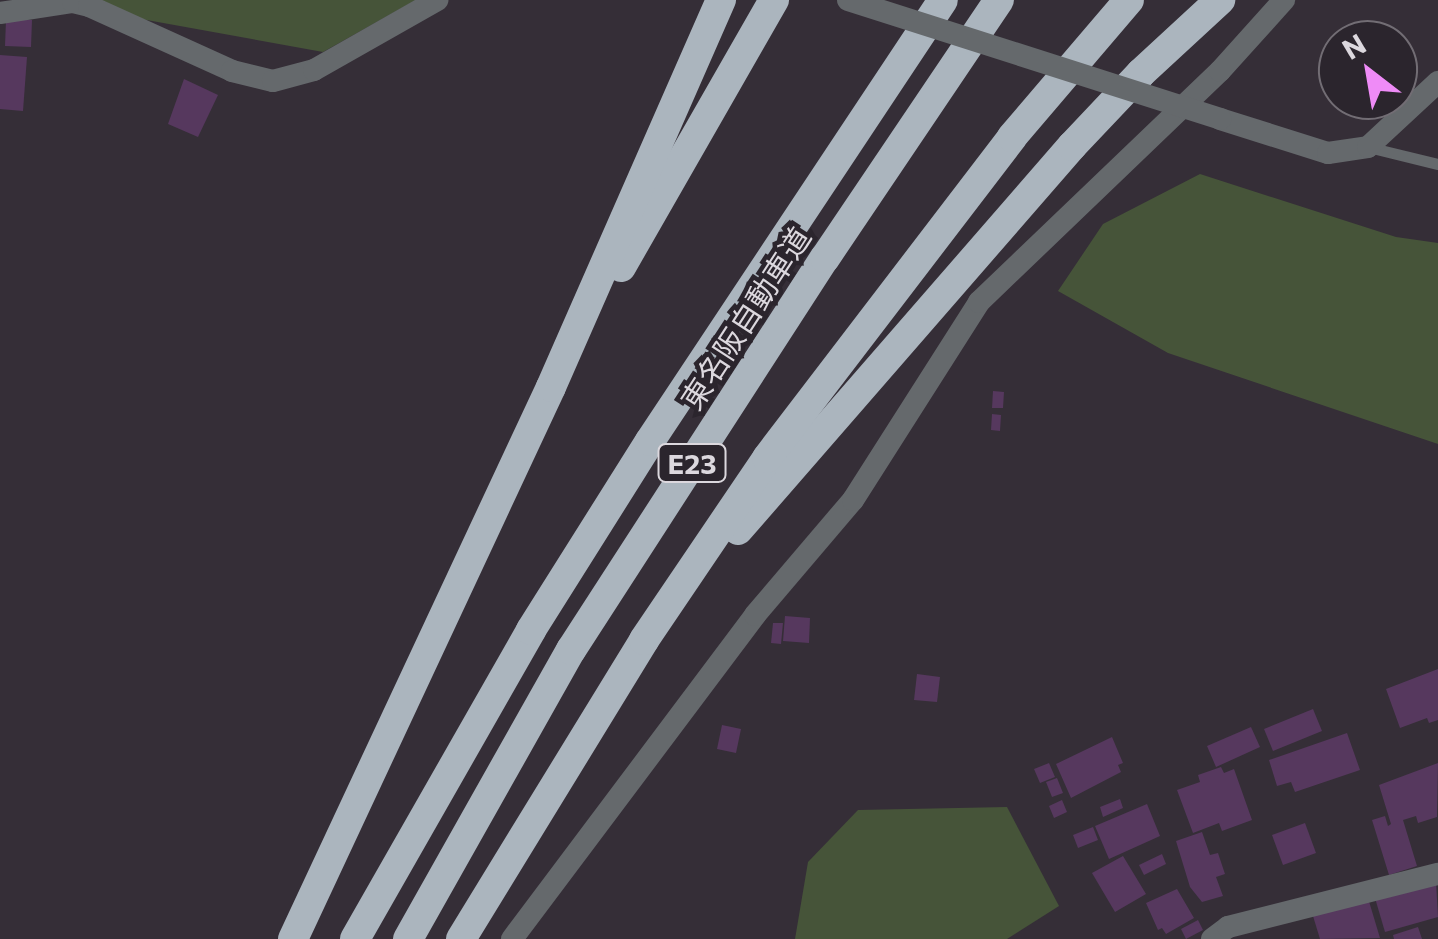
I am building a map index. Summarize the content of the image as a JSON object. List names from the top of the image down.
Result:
{
  "streets": {
    "highway": ["東名阪自動車道", "E23"]
  },
  "north": "top left"
}
